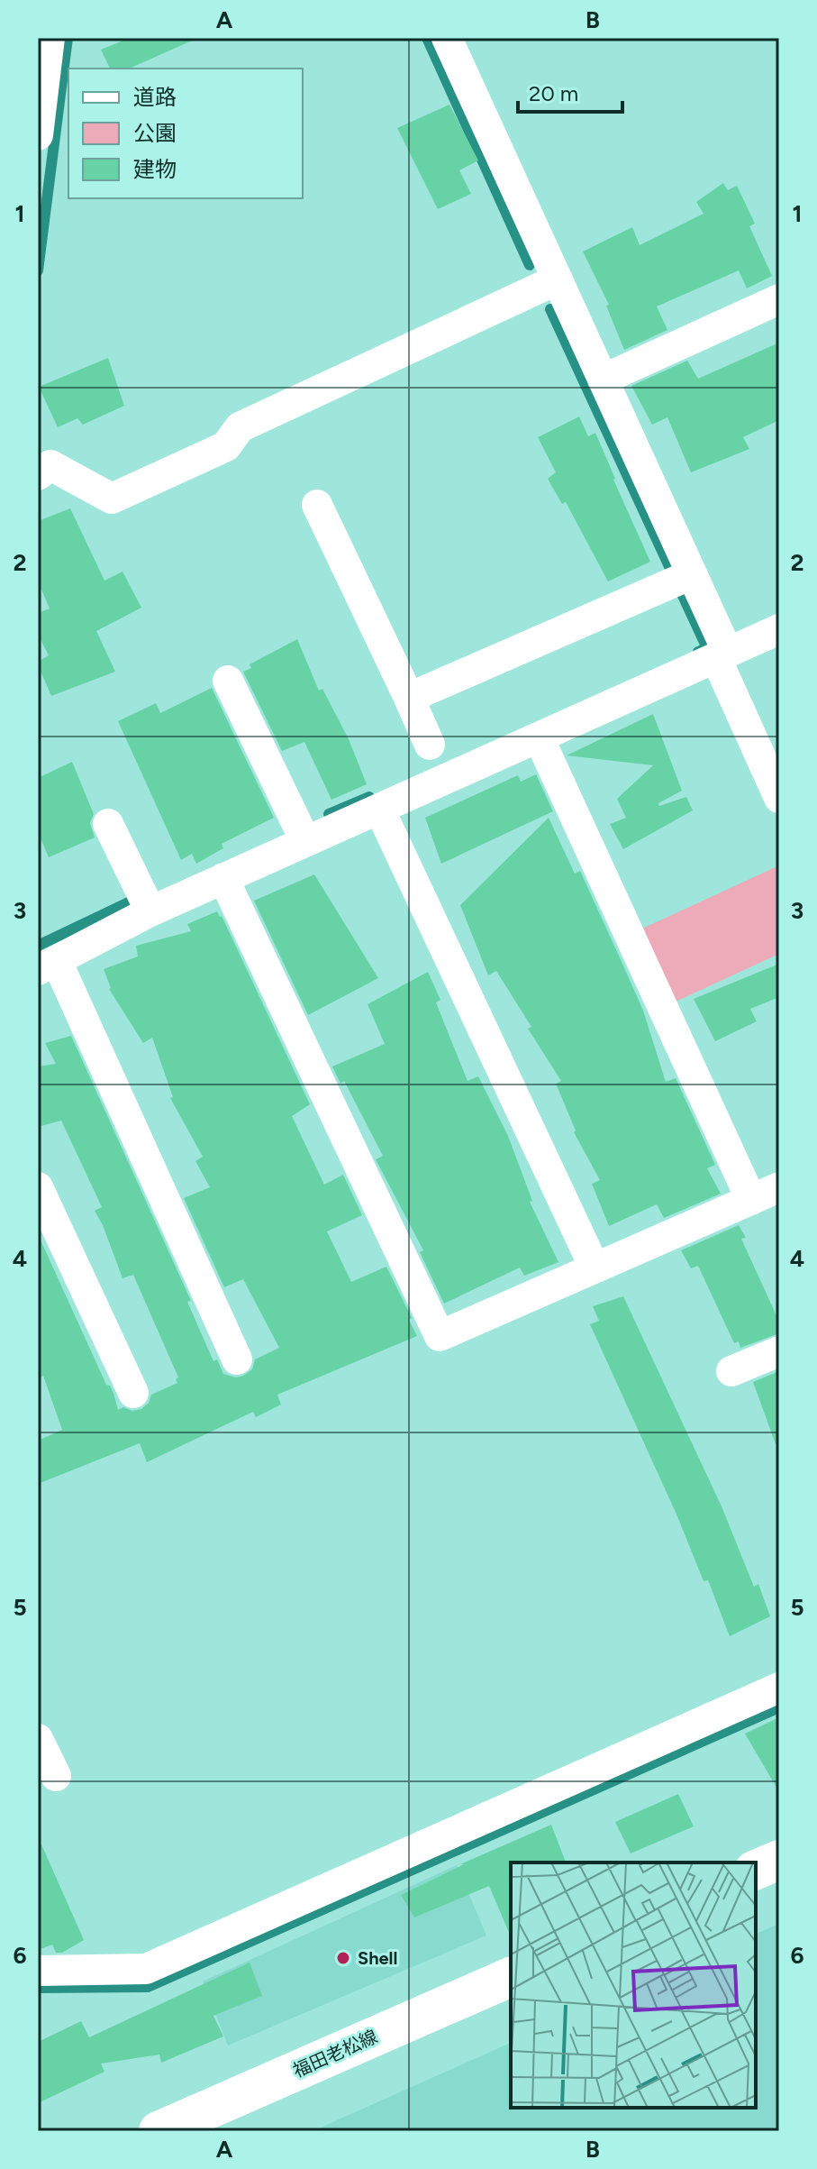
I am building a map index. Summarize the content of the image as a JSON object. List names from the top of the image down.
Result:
{
  "streets": {
    "main road": ["福田老松線"]
  },
  "places": ["Shell"],
  "legend": ["道路", "公園", "建物"],
  "scale_bar": "20 m",
  "grid": {
    "columns": ["A", "B"],
    "rows": [
      "1",
      "2",
      "3",
      "4",
      "5",
      "6"
    ]
  }
}
